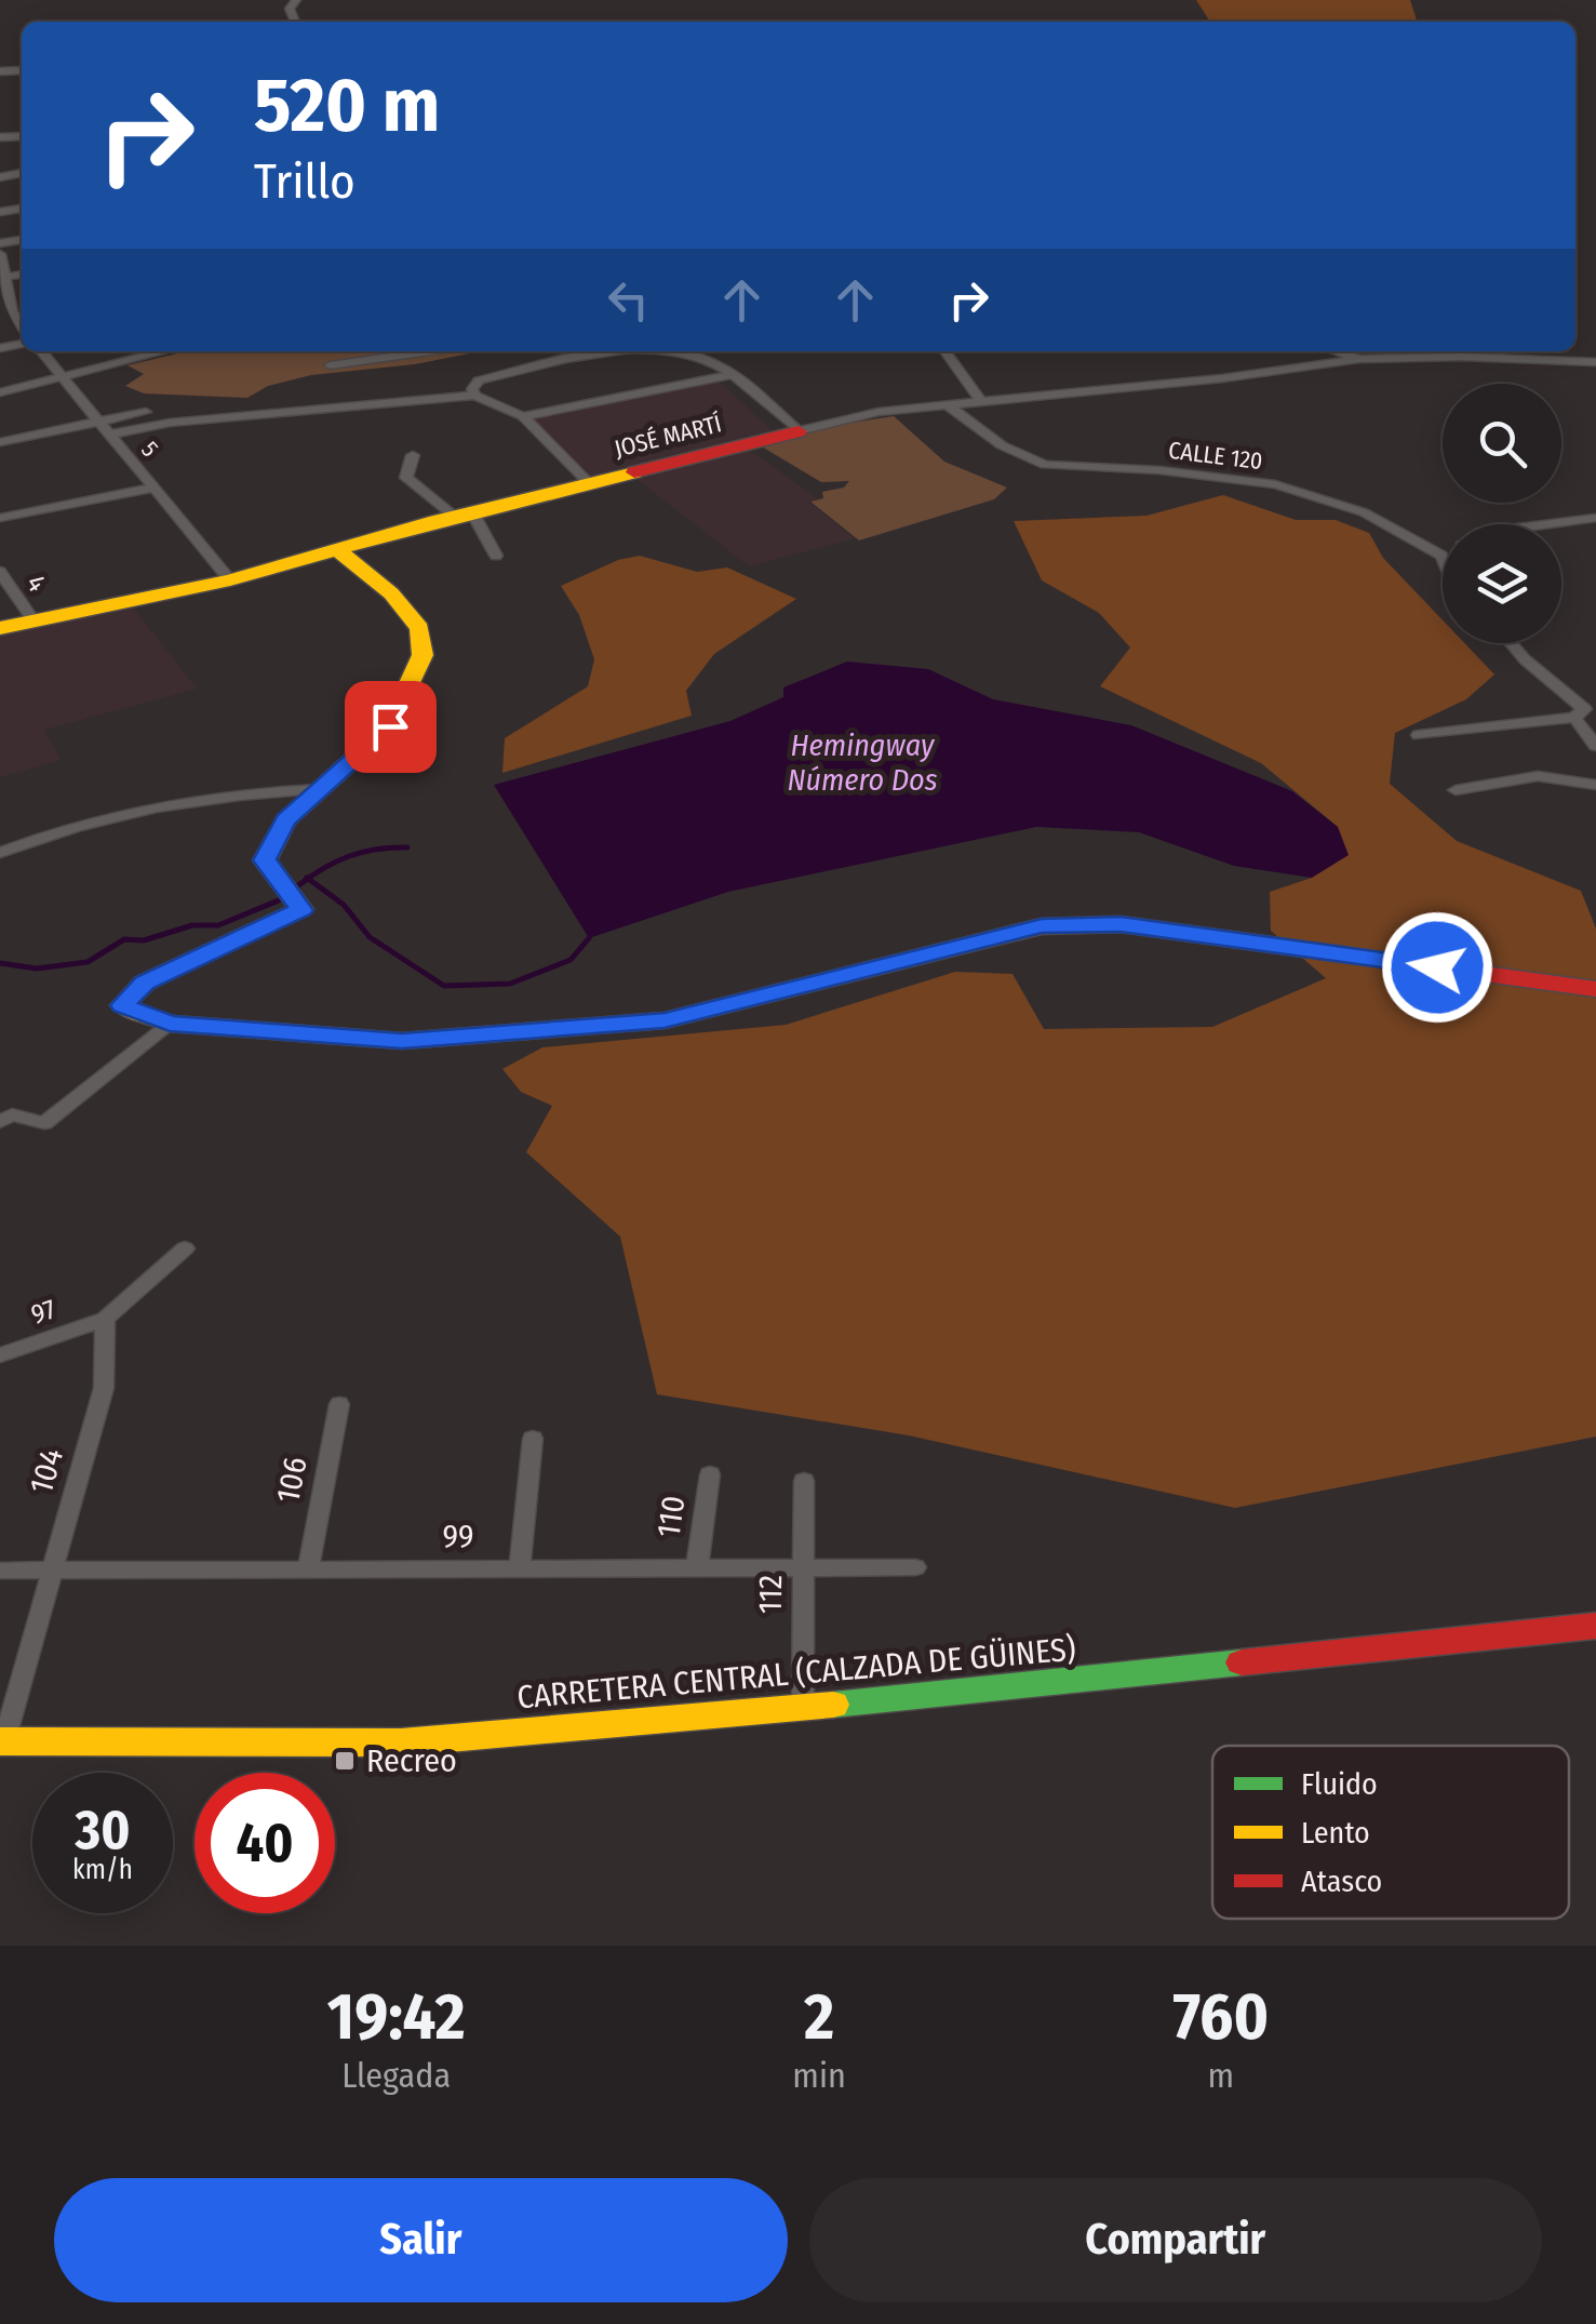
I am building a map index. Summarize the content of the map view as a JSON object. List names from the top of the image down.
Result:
{
  "streets": {
    "street": [
      "JOSÉ MARTÍ",
      "5",
      "CALLE 120",
      "4",
      "97",
      "104",
      "106",
      "110",
      "99",
      "112",
      "CARRETERA CENTRAL (CALZADA DE GÜINES)"
    ]
  },
  "crossings": [
    ["JOSÉ MARTÍ", "5"],
    ["JOSÉ MARTÍ", "CALLE 120"],
    ["JOSÉ MARTÍ", "4"],
    ["97", "104"],
    ["104", "99"],
    ["104", "CARRETERA CENTRAL (CALZADA DE GÜINES)"],
    ["106", "99"],
    ["110", "99"],
    ["99", "112"],
    ["112", "CARRETERA CENTRAL (CALZADA DE GÜINES)"]
  ],
  "water": ["Hemingway Número Dos"],
  "places": {
    "transit": ["Recreo"]
  },
  "legend": ["Fluido", "Lento", "Atasco"],
  "page": {
    "turn": ["520 m", "Trillo"],
    "speed": "30 km/h",
    "limit": "40",
    "eta": [
      "19:42",
      "Llegada",
      "2",
      "min",
      "760",
      "m"
    ],
    "buttons": ["Salir", "Compartir"]
  }
}
